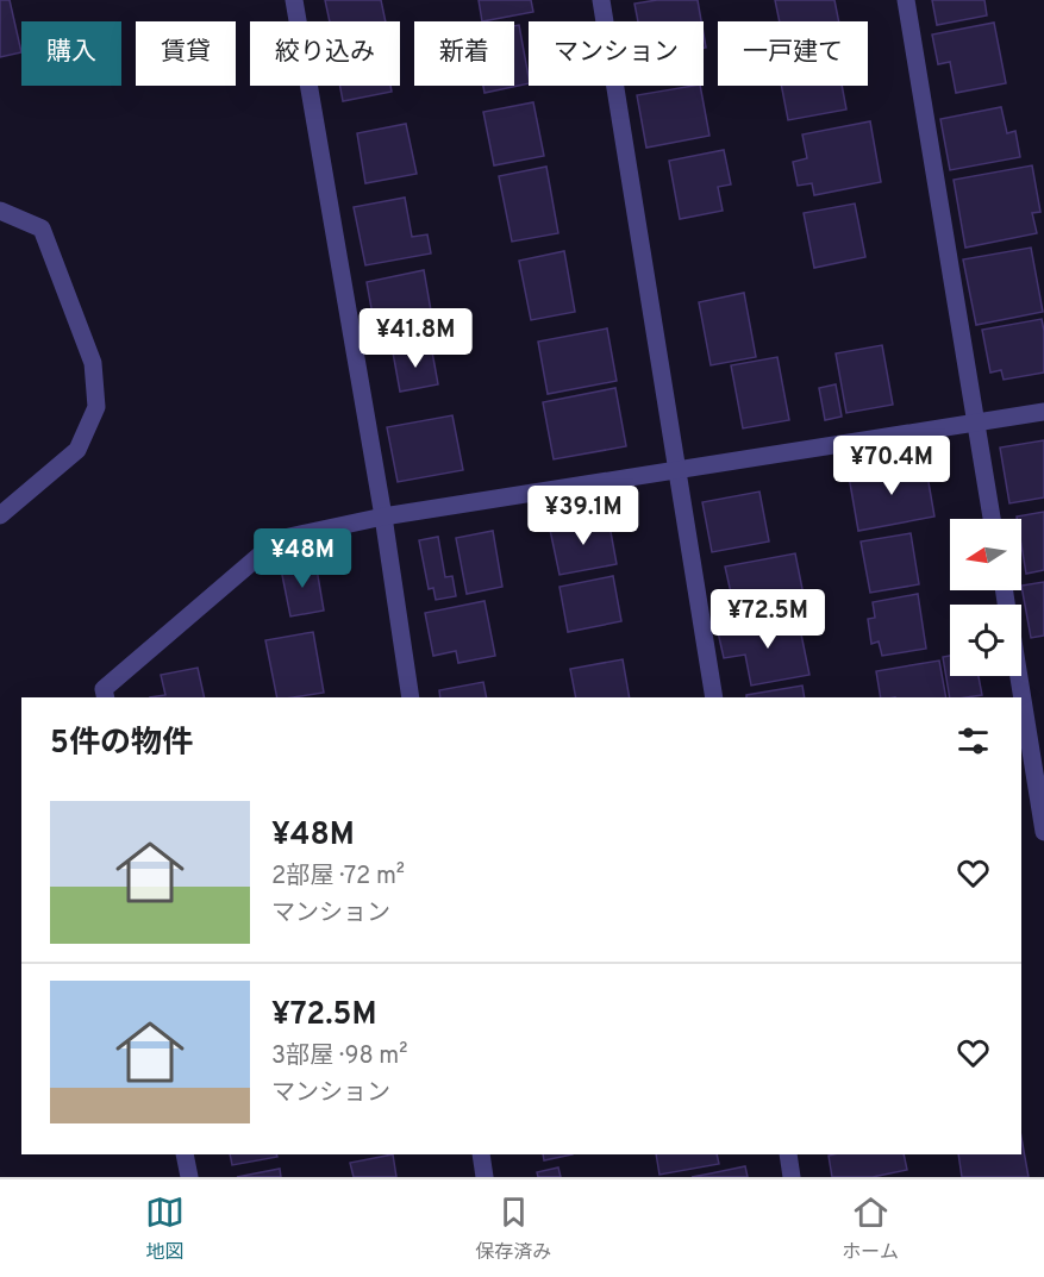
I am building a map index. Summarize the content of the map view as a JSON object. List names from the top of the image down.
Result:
{
  "north": "left",
  "page": {
    "chip": [
      "購入",
      "賃貸",
      "絞り込み",
      "新着",
      "マンション",
      "一戸建て"
    ],
    "price": [
      "¥41.8M",
      "¥70.4M",
      "¥39.1M",
      "¥48M",
      "¥72.5M"
    ],
    "heading": "5件の物件",
    "list": [
      {
        "name": "¥48M",
        "note": "2部屋 · 72 m² · マンション"
      },
      {
        "name": "¥72.5M",
        "note": "3部屋 · 98 m² · マンション"
      }
    ],
    "tabs": ["地図", "保存済み", "ホーム"]
  }
}
